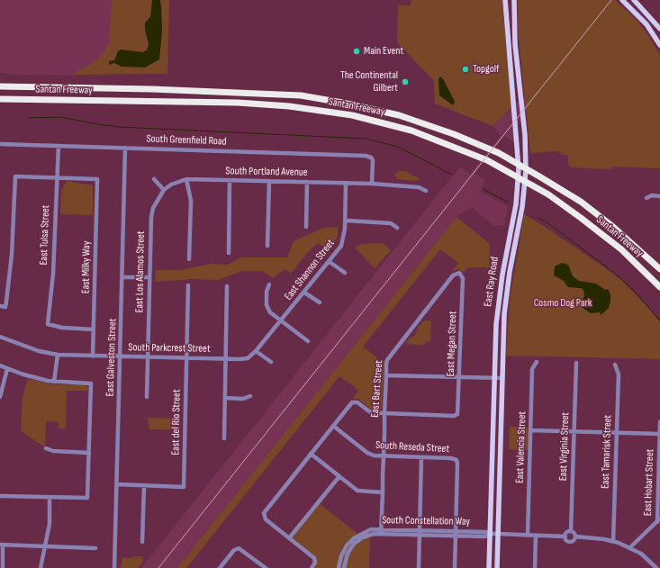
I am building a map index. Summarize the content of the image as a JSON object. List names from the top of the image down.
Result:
{
  "streets": {
    "highway": ["Santan Freeway"],
    "main road": ["East Ray Road"],
    "street": [
      "South Greenfield Road",
      "South Portland Avenue",
      "East Tulsa Street",
      "East Milky Way",
      "East Shannon Street",
      "East Los Alamos Street",
      "East Megan Street",
      "South Parkcrest Street",
      "East Galveston Street",
      "East Bart Street",
      "East del Rio Street",
      "East Virginia Street",
      "South Reseda Street",
      "East Valencia Street",
      "East Tamarisk Street",
      "East Hobart Street",
      "South Constellation Way"
    ]
  },
  "crossings": [
    ["South Greenfield Road", "South Portland Avenue"],
    ["South Greenfield Road", "East Tulsa Street"],
    ["South Greenfield Road", "East Galveston Street"],
    ["South Portland Avenue", "East Shannon Street"],
    ["South Portland Avenue", "East Los Alamos Street"],
    ["East Tulsa Street", "East Milky Way"],
    ["East Milky Way", "South Parkcrest Street"],
    ["East Shannon Street", "South Parkcrest Street"],
    ["East Los Alamos Street", "South Parkcrest Street"],
    ["East Ray Road", "South Constellation Way"],
    ["East Megan Street", "East Bart Street"],
    ["South Parkcrest Street", "East Galveston Street"],
    ["South Parkcrest Street", "East del Rio Street"],
    ["East Bart Street", "South Reseda Street"],
    ["East Bart Street", "South Constellation Way"],
    ["East Virginia Street", "South Constellation Way"],
    ["South Reseda Street", "South Constellation Way"],
    ["East Valencia Street", "South Constellation Way"]
  ],
  "parks": ["Cosmo Dog Park"],
  "places": ["Main Event", "Topgolf", "The Continental Gilbert"]
}
